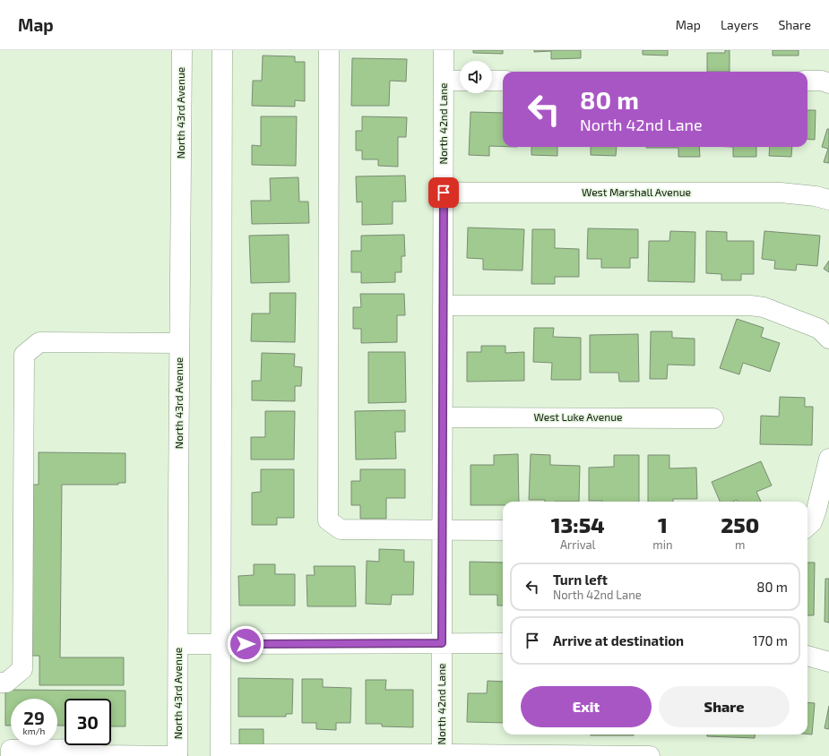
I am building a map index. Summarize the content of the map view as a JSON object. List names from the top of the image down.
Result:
{
  "streets": {
    "street": [
      "North 43rd Avenue",
      "North 42nd Lane",
      "West Marshall Avenue",
      "West Luke Avenue"
    ]
  },
  "crossings": [
    ["North 42nd Lane", "West Marshall Avenue"],
    ["North 42nd Lane", "West Luke Avenue"]
  ],
  "page": {
    "header": "Map",
    "nav": ["Map", "Layers", "Share"],
    "turn": ["80 m", "North 42nd Lane"],
    "eta": [
      "13:54",
      "Arrival",
      "1",
      "min",
      "250",
      "m"
    ],
    "list": [
      {
        "name": "Turn left",
        "note": "North 42nd Lane",
        "value": "80 m"
      },
      {
        "name": "Arrive at destination",
        "value": "170 m"
      }
    ],
    "buttons": ["Exit", "Share"],
    "speed": "29 km/h",
    "limit": "30"
  }
}
